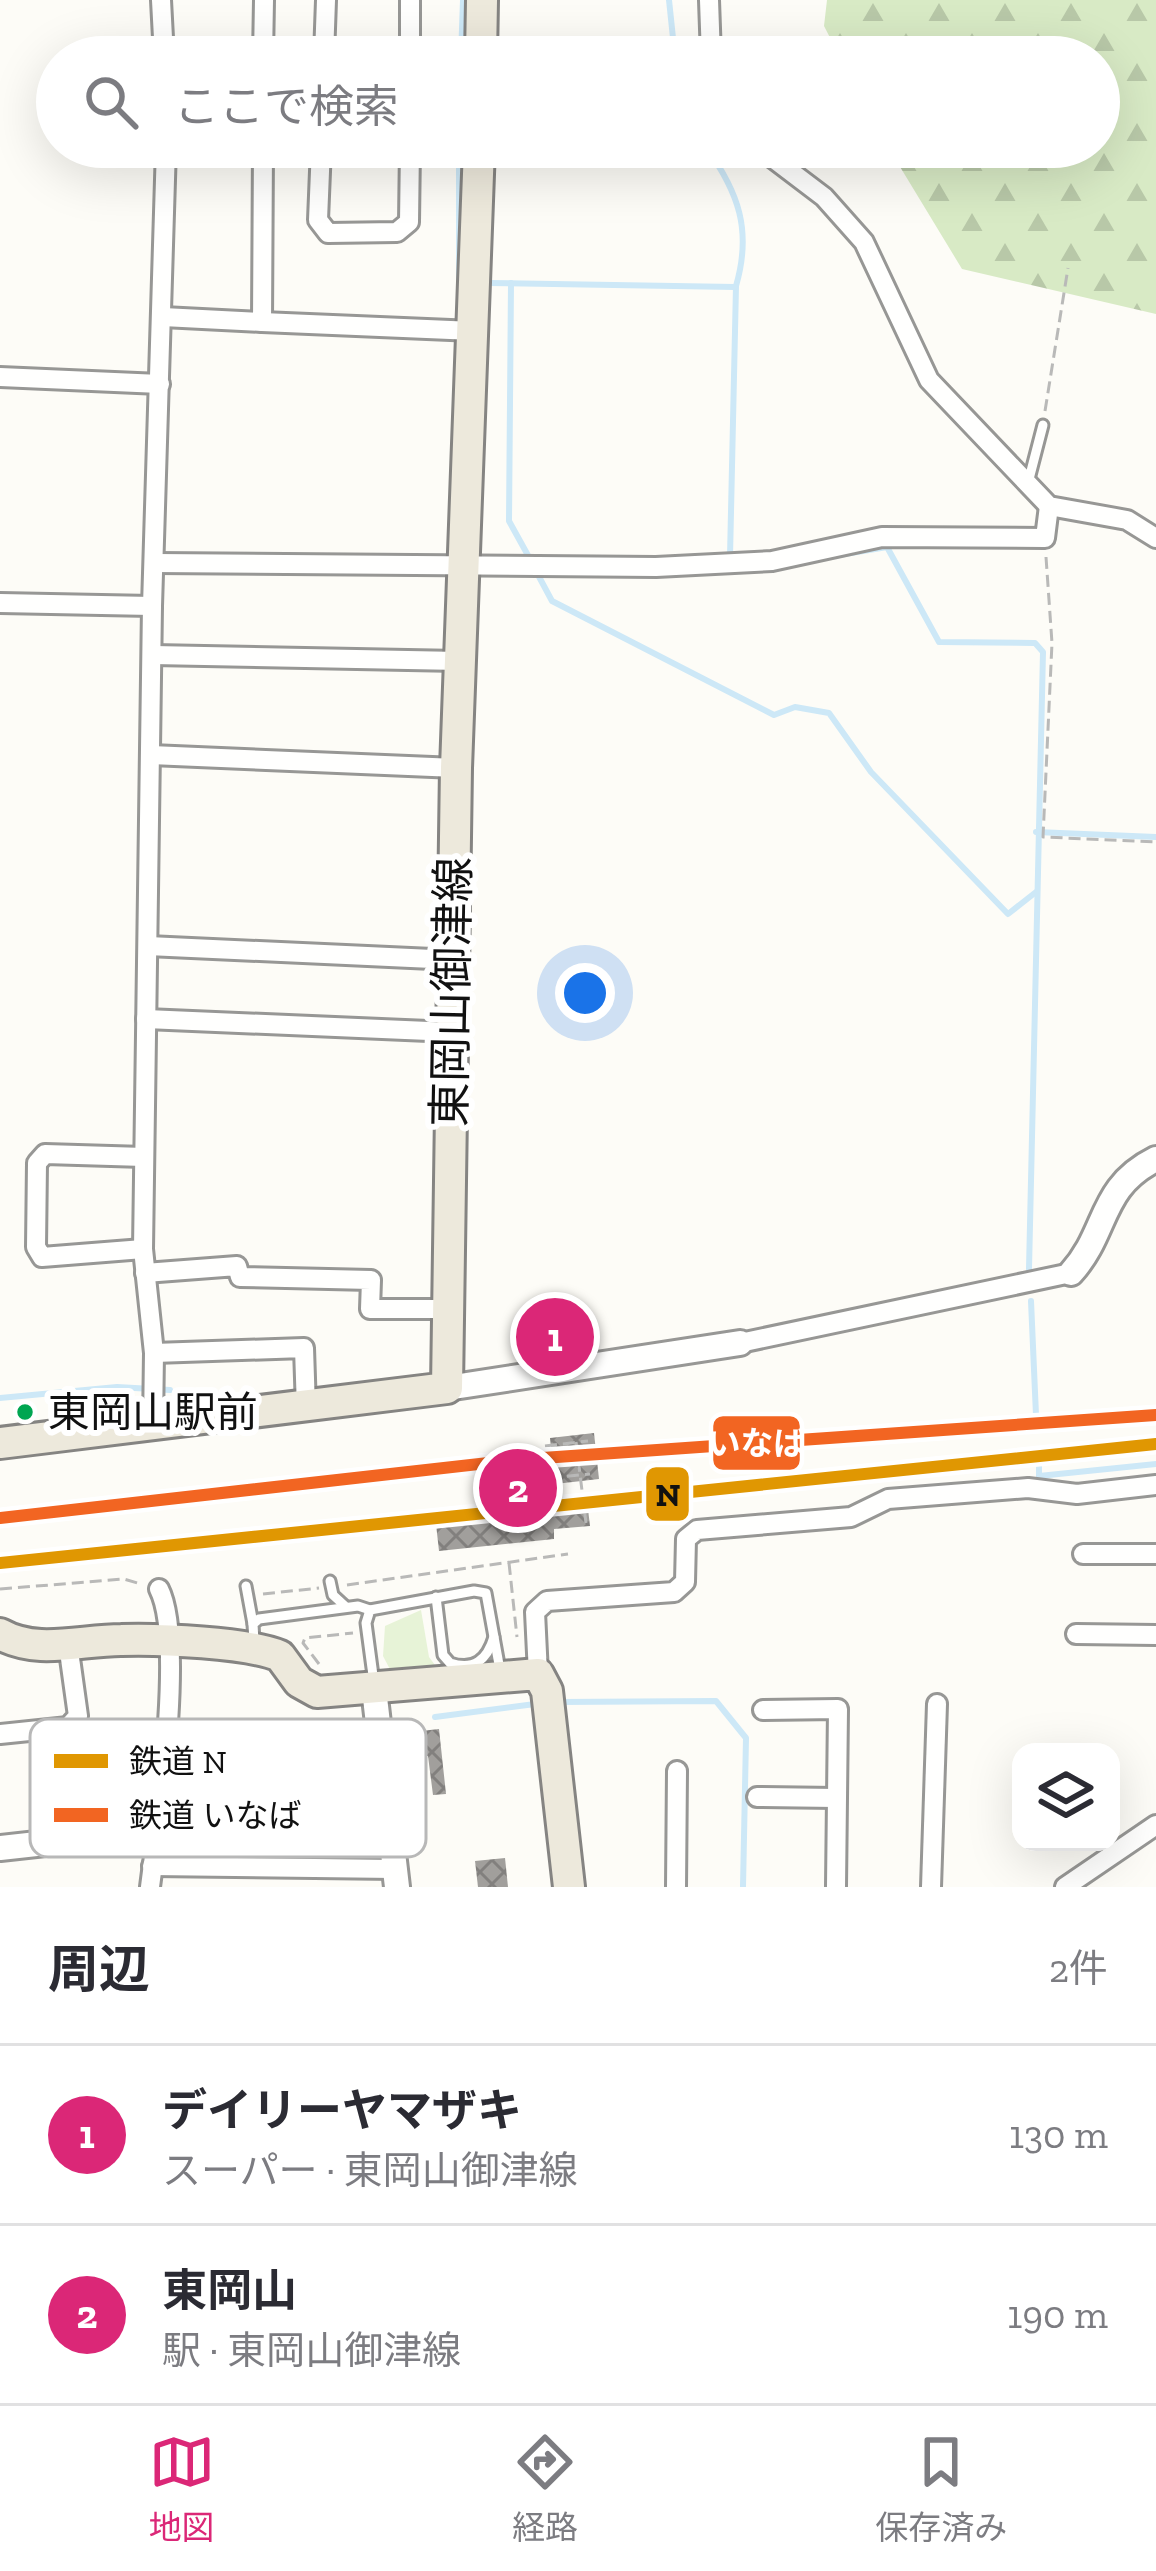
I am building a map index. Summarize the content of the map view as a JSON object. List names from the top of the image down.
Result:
{
  "streets": {
    "main road": ["東岡山御津線"]
  },
  "places": ["東岡山駅前"],
  "lines": ["rail line いなば", "rail line N"],
  "legend": ["鉄道 N", "鉄道 いなば"],
  "page": {
    "search": "ここで検索",
    "pins": ["1", "2"],
    "heading": ["周辺", "2件"],
    "list": [
      {
        "mark": "1",
        "name": "デイリーヤマザキ",
        "note": "スーパー · 東岡山御津線",
        "value": "130 m"
      },
      {
        "mark": "2",
        "name": "東岡山",
        "note": "駅 · 東岡山御津線",
        "value": "190 m"
      }
    ],
    "nav": ["地図", "経路", "保存済み"]
  }
}
